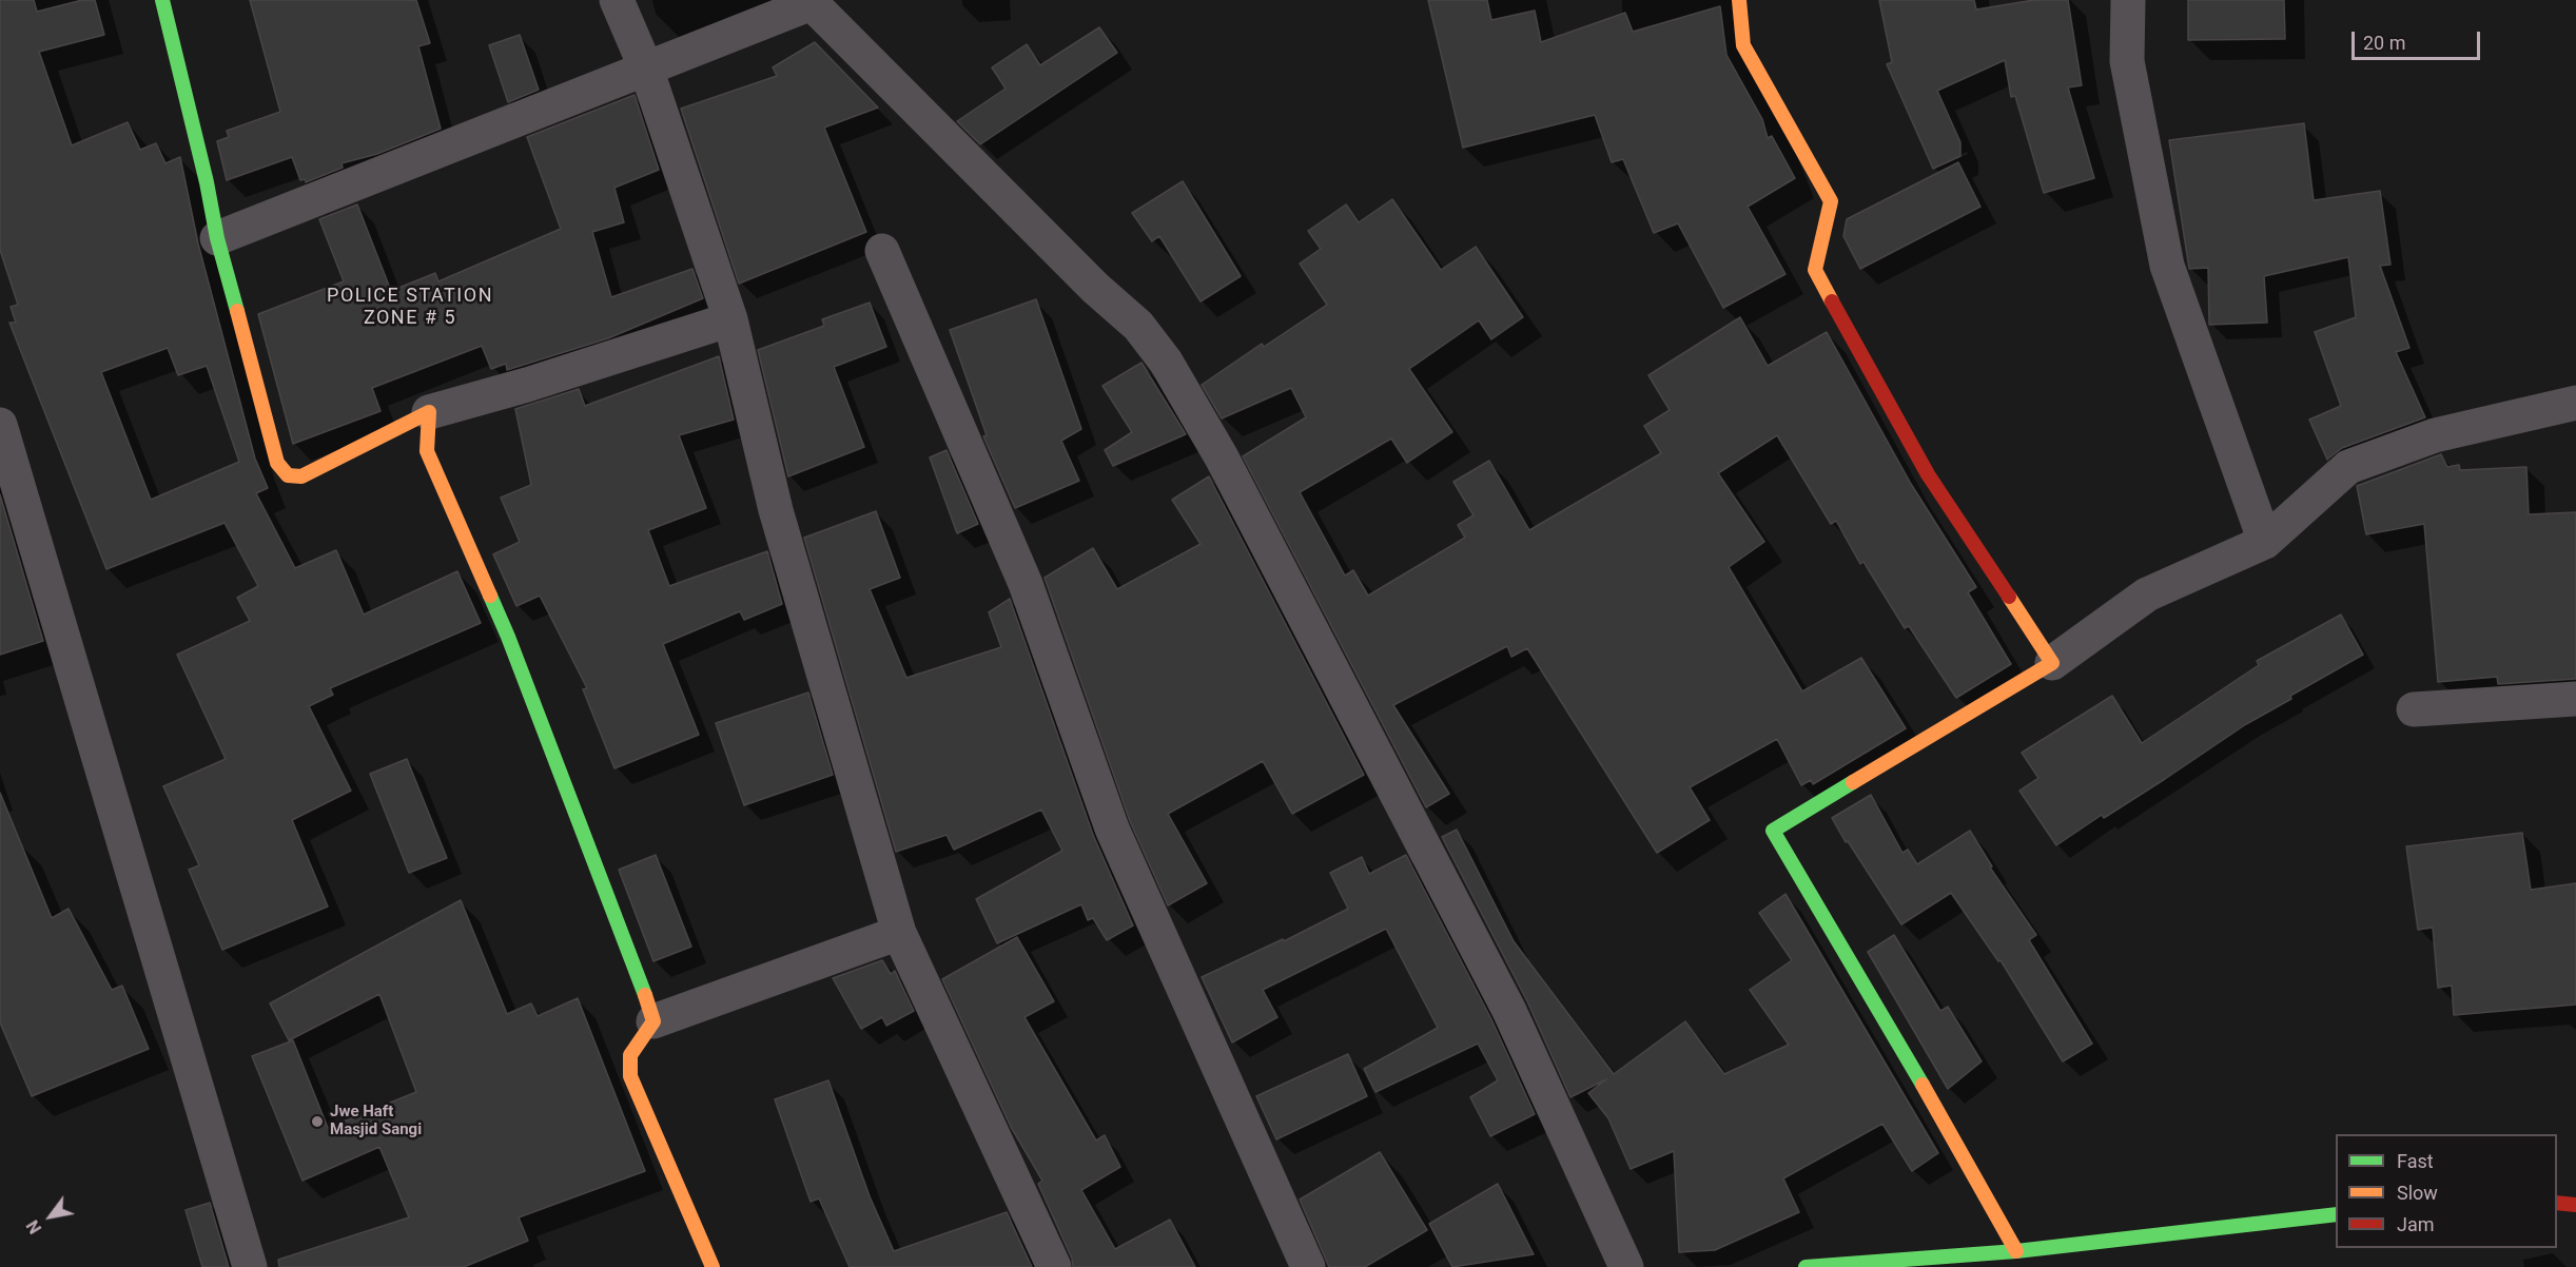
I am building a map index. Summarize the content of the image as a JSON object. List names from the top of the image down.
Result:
{
  "districts": ["POLICE STATION ZONE # 5"],
  "places": ["Jwe Haft Masjid Sangi"],
  "legend": ["Fast", "Slow", "Jam"],
  "scale_bar": "20 m",
  "north": "bottom left"
}
